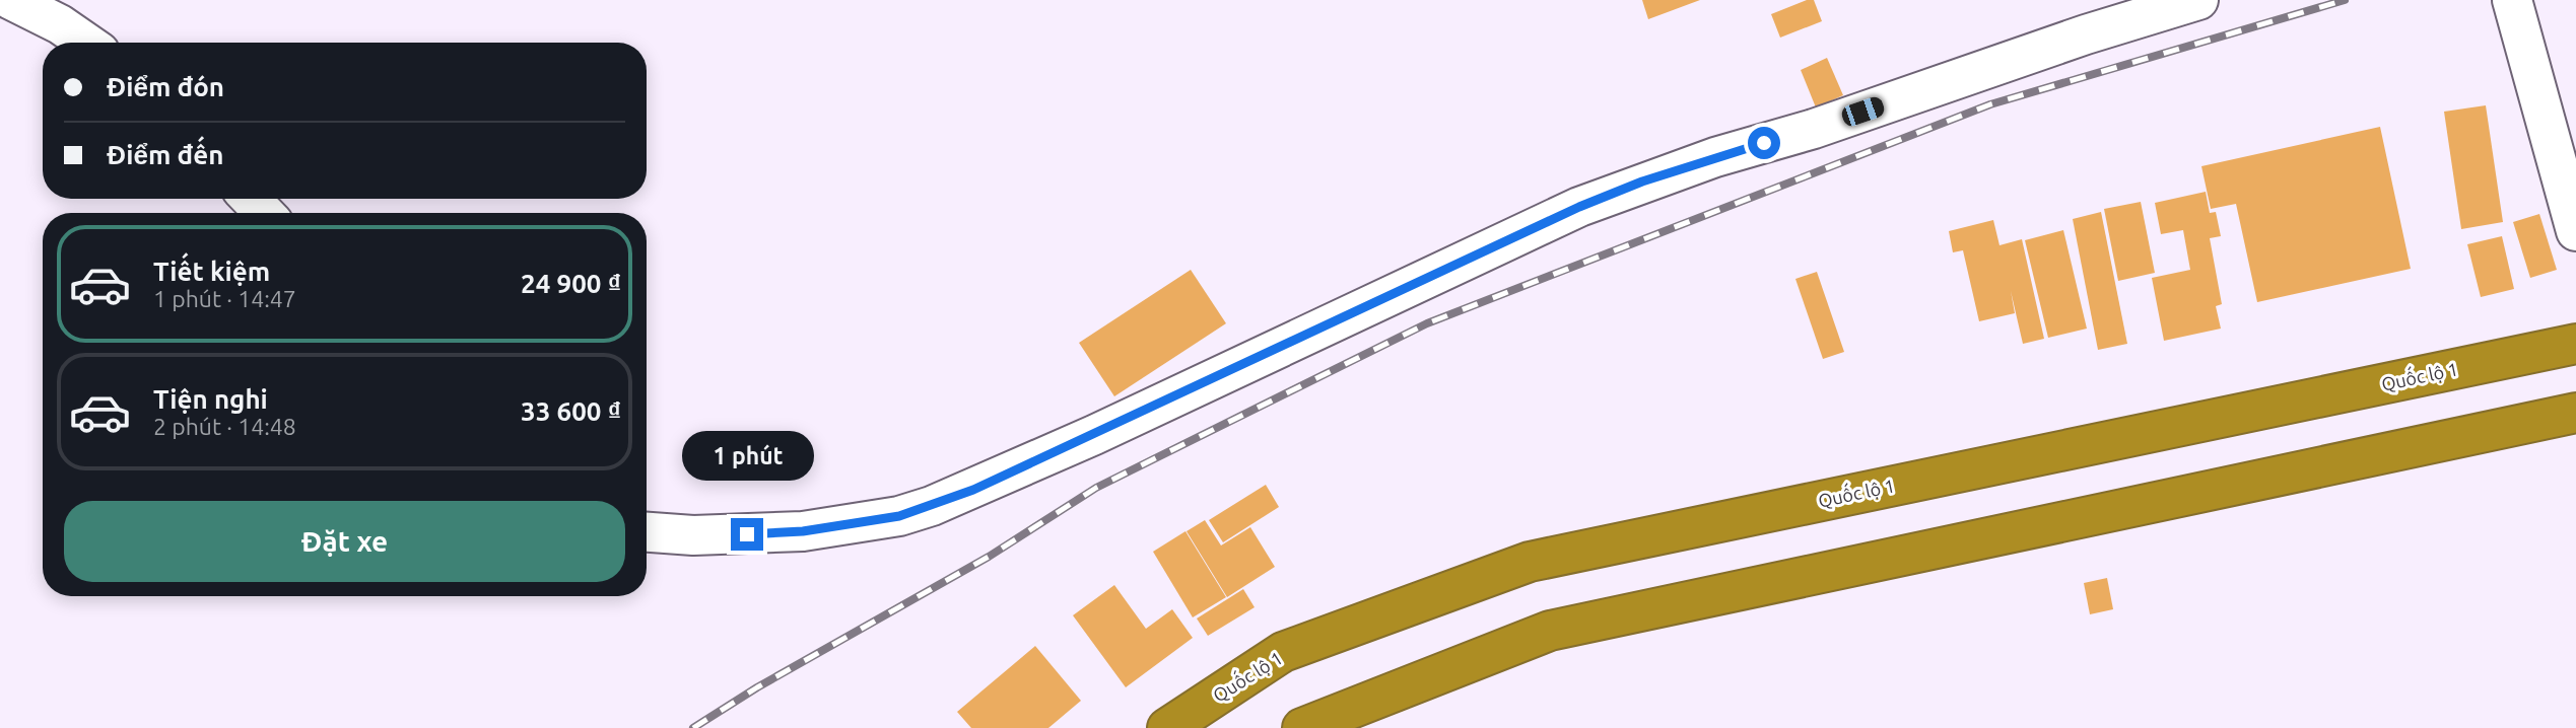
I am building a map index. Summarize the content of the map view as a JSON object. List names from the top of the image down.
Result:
{
  "streets": {
    "highway": ["Quốc lộ 1"]
  },
  "page": {
    "banner": ["Điểm đón", "Điểm đến"],
    "list": [
      {
        "name": "Tiết kiệm",
        "note": "1 phút · 14:47",
        "value": "24 900 ₫"
      },
      {
        "name": "Tiện nghi",
        "note": "2 phút · 14:48",
        "value": "33 600 ₫"
      }
    ],
    "bubble": "1 phút",
    "buttons": "Đặt xe"
  }
}
